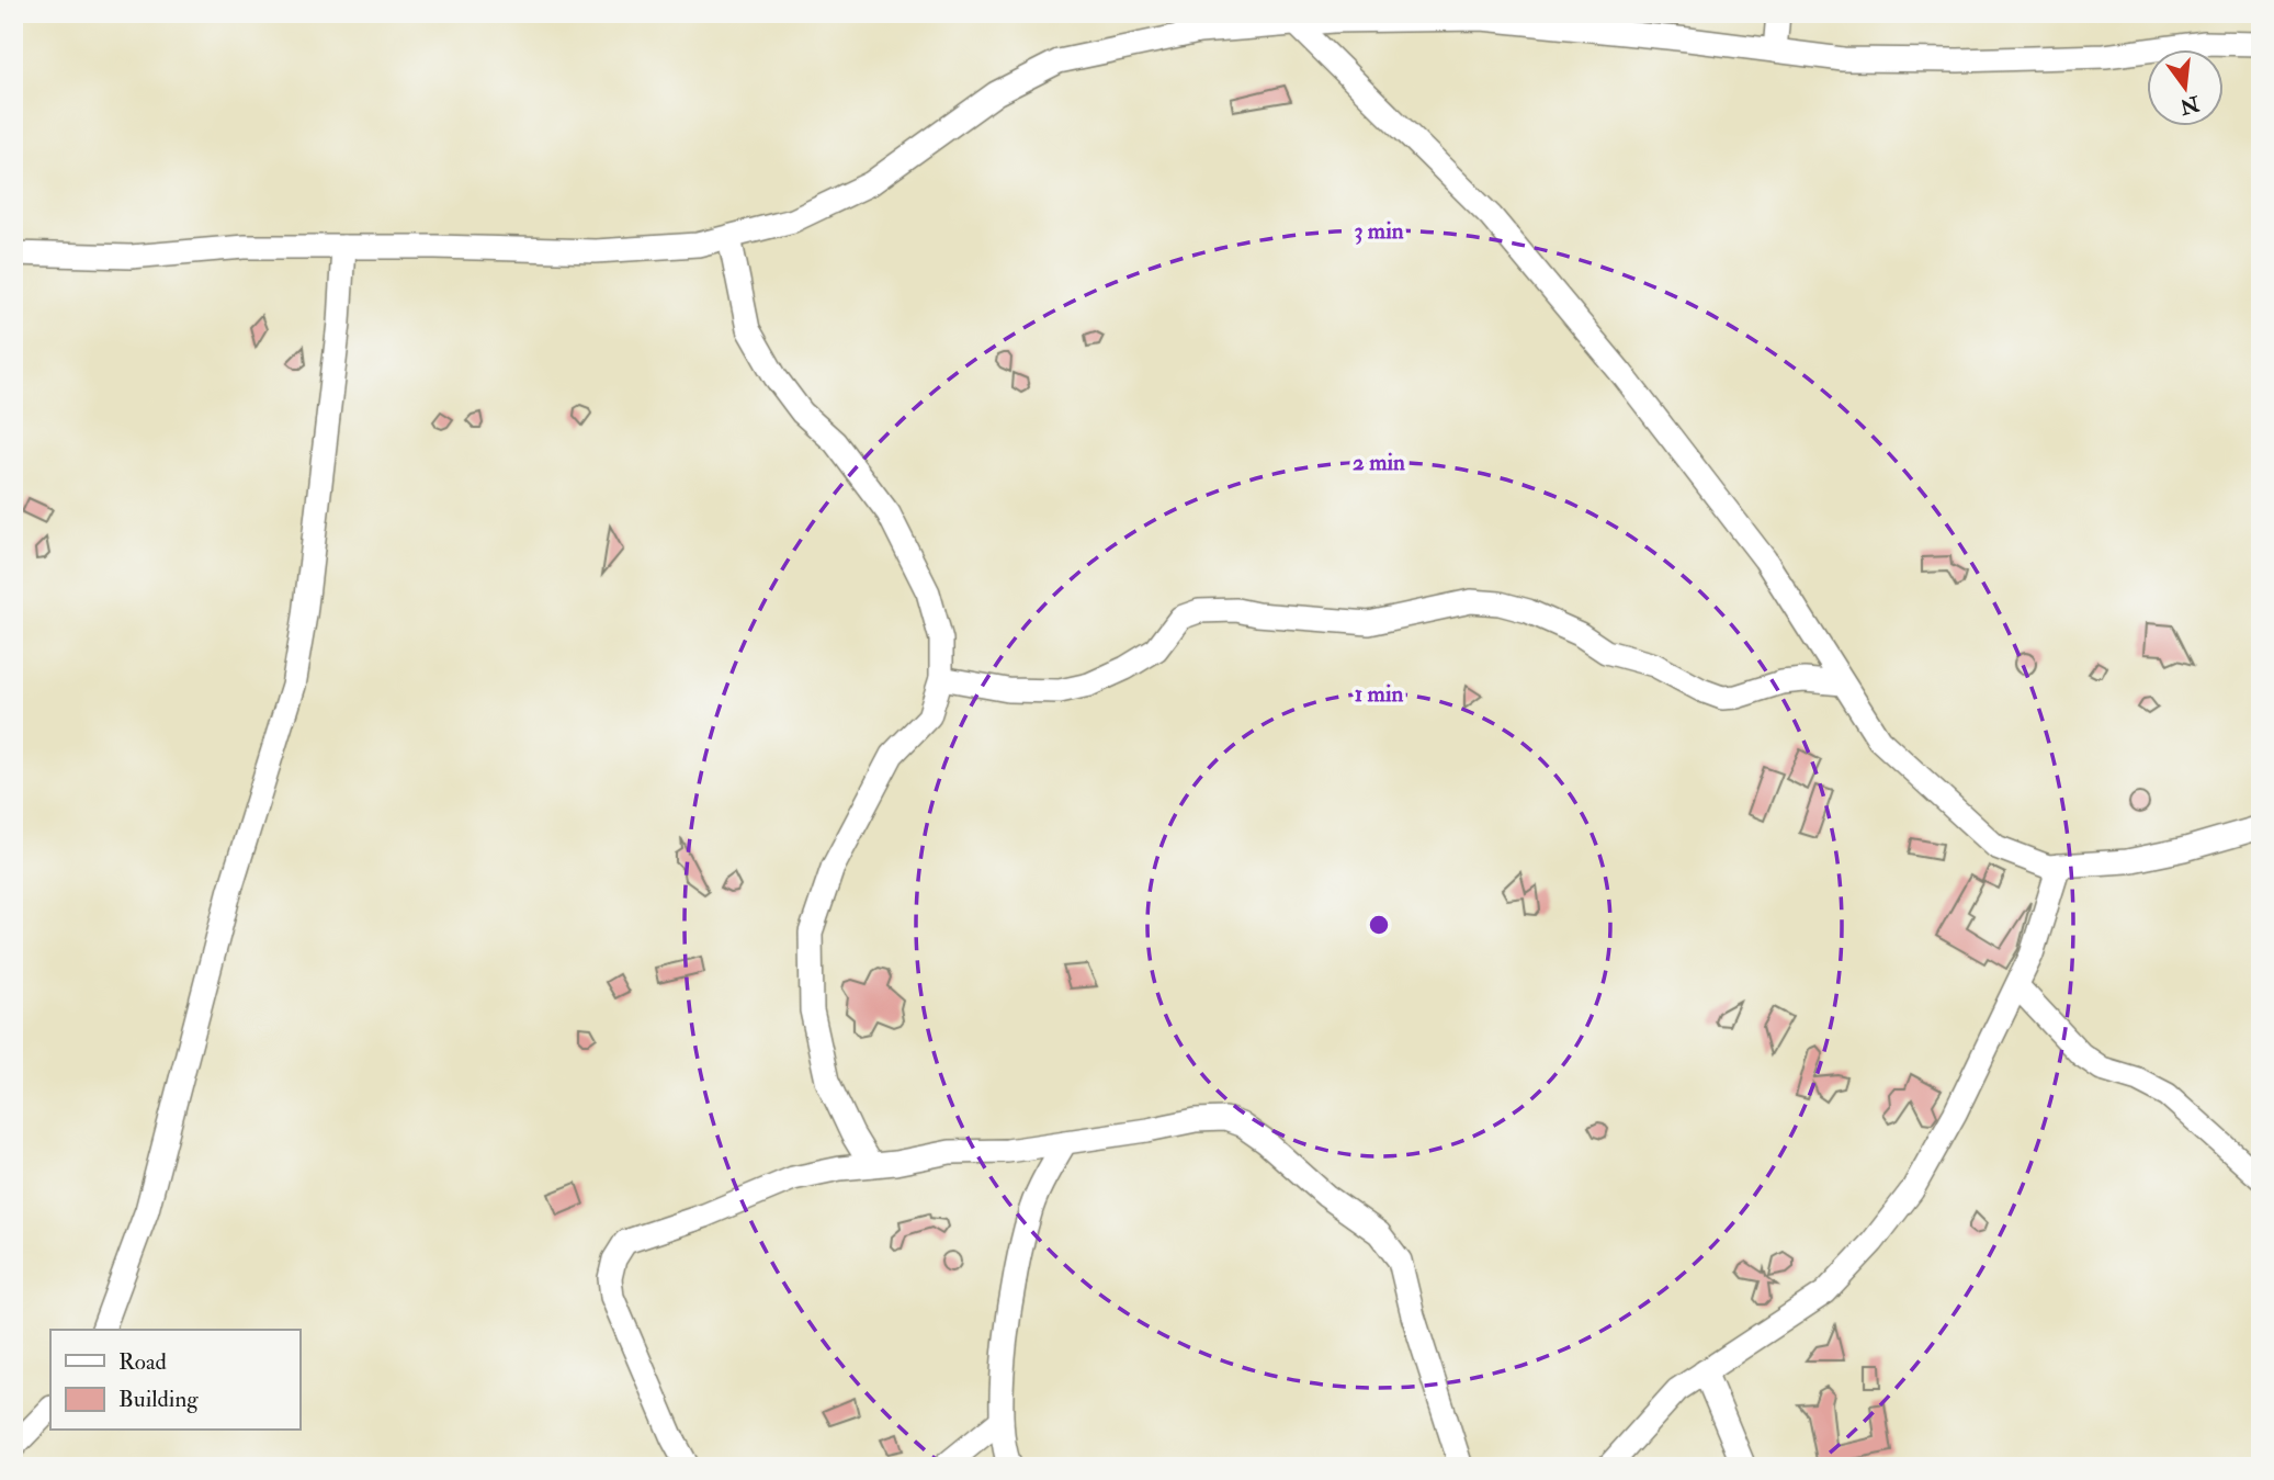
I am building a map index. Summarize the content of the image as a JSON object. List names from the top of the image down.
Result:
{
  "legend": ["Road", "Building"],
  "north": "bottom",
  "rings": ["3 min", "2 min", "1 min"]
}
